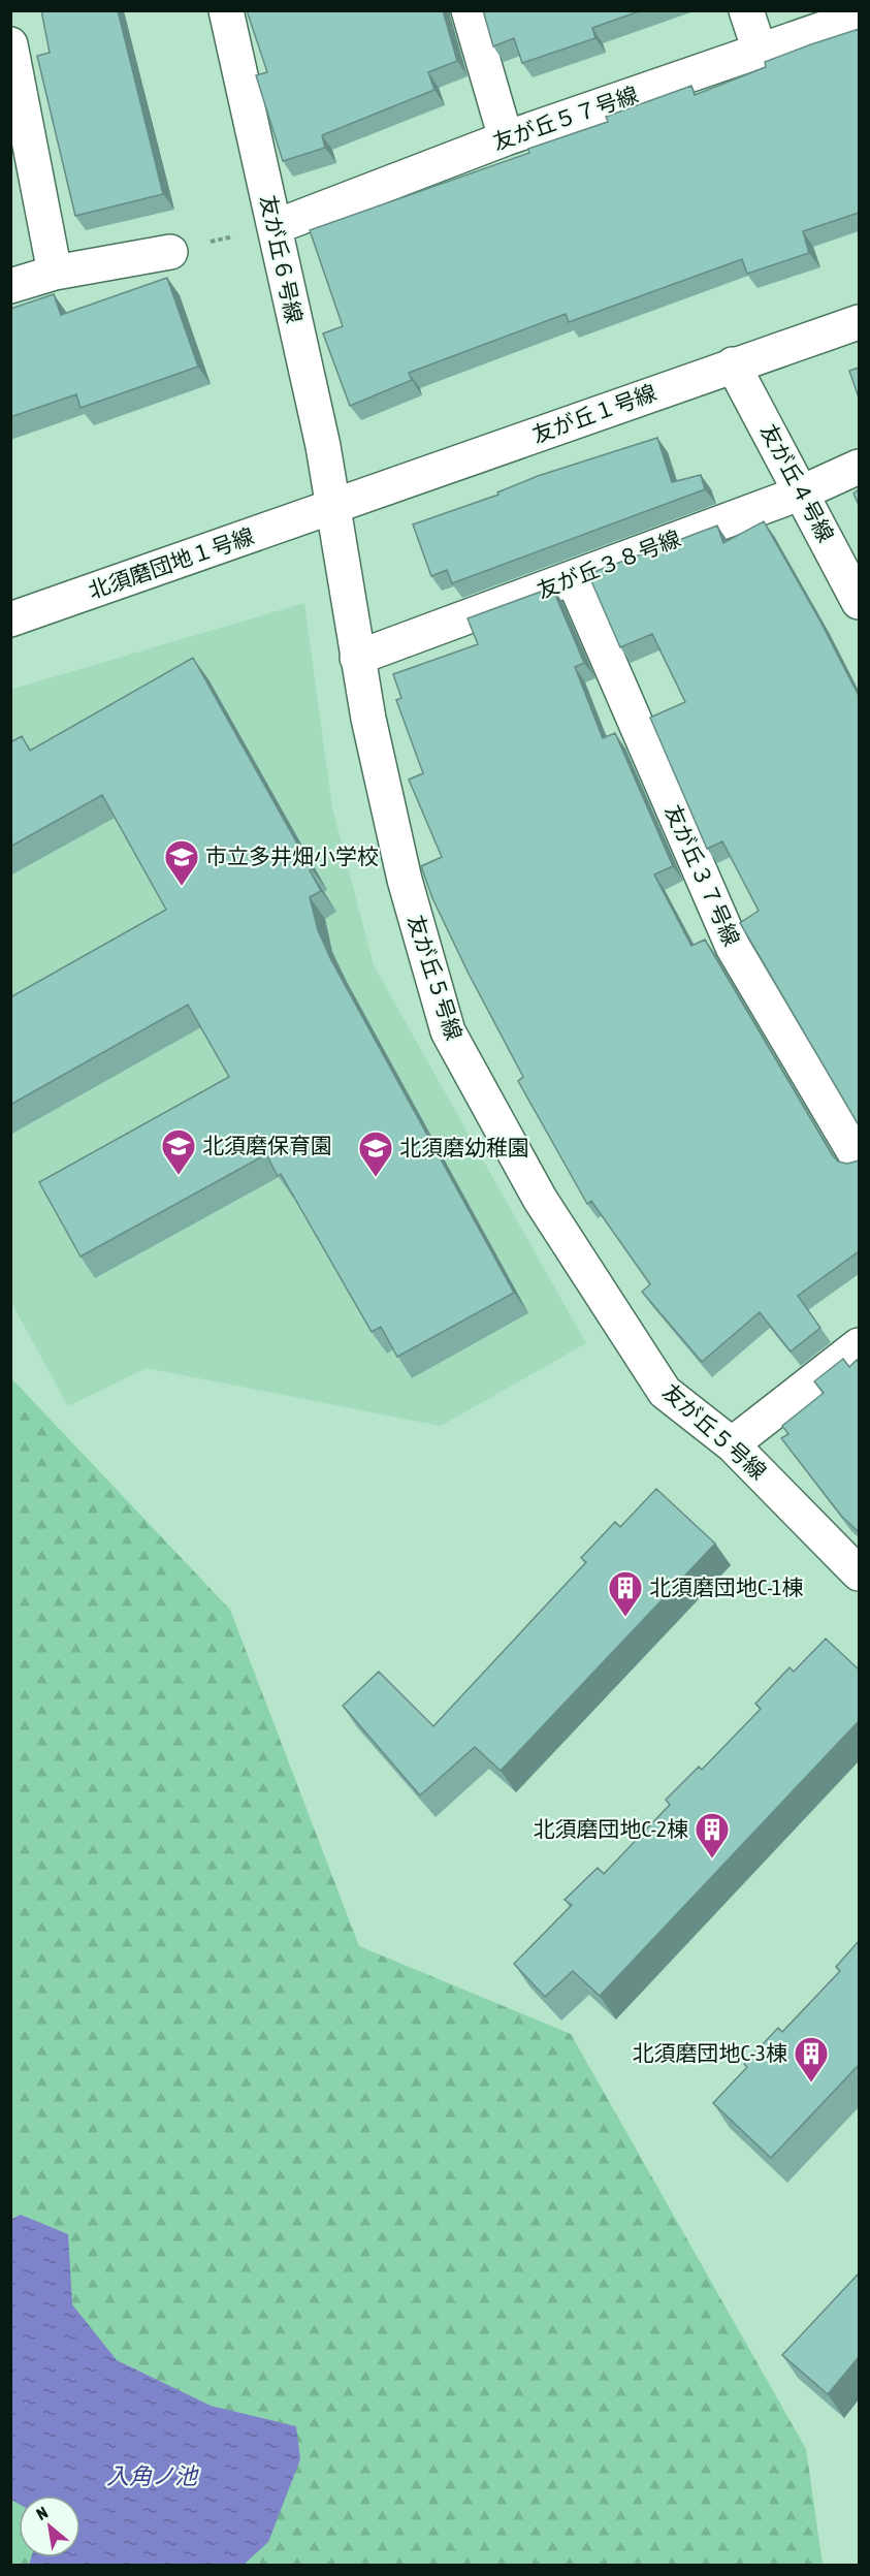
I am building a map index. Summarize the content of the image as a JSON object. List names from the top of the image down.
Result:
{
  "streets": {
    "street": [
      "友が丘５７号線",
      "友が丘６号線",
      "友が丘１号線",
      "友が丘４号線",
      "北須磨団地１号線",
      "友が丘３８号線",
      "友が丘３７号線",
      "友が丘５号線"
    ]
  },
  "crossings": [
    ["友が丘５７号線", "友が丘６号線"],
    ["友が丘６号線", "友が丘１号線"],
    ["友が丘６号線", "北須磨団地１号線"],
    ["友が丘６号線", "友が丘５号線"],
    ["友が丘１号線", "友が丘４号線"],
    ["友が丘１号線", "北須磨団地１号線"],
    ["友が丘１号線", "友が丘５号線"],
    ["友が丘４号線", "友が丘３８号線"],
    ["北須磨団地１号線", "友が丘５号線"],
    ["友が丘３８号線", "友が丘３７号線"],
    ["友が丘３８号線", "友が丘５号線"]
  ],
  "water": ["入角ノ池"],
  "places": {
    "school or university": ["市立多井畑小学校", "北須磨保育園", "北須磨幼稚園"],
    "building": ["北須磨団地C-1棟", "北須磨団地C-2棟", "北須磨団地C-3棟"]
  },
  "north": "top left"
}
